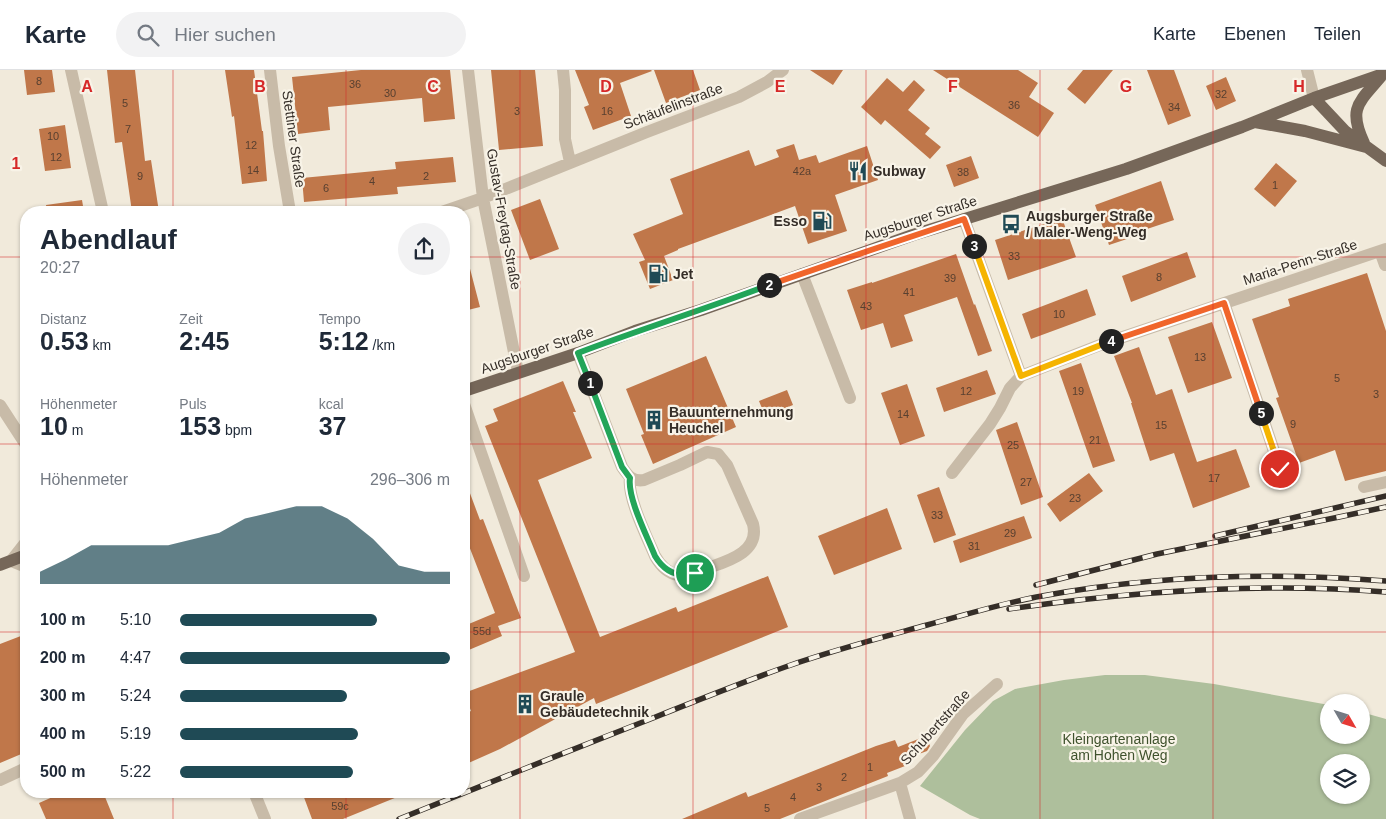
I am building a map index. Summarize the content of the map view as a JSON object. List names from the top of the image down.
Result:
{
  "streets": {
    "main road": ["Augsburger Straße"],
    "street": [
      "Schäufelinstraße",
      "Stettiner Straße",
      "Gustav-Freytag-Straße",
      "Maria-Penn-Straße",
      "Schubertstraße"
    ]
  },
  "crossings": [
    ["Schäufelinstraße", "Gustav-Freytag-Straße"],
    ["Augsburger Straße", "Gustav-Freytag-Straße"]
  ],
  "parks": ["Kleingartenanlage am Hohen Weg"],
  "places": {
    "restaurant": ["Subway"],
    "fuel station": ["Esso", "Jet"],
    "bus stop": ["Augsburger Straße / Maler-Weng-Weg"],
    "building": ["Bauunternehmung Heuchel", "Graule Gebäudetechnik"]
  },
  "house_numbers": [
    "8",
    "36",
    "30",
    "32",
    "5",
    "36",
    "34",
    "3",
    "16",
    "7",
    "10",
    "12",
    "12",
    "14",
    "42a",
    "38",
    "9",
    "2",
    "4",
    "1",
    "6",
    "33",
    "8",
    "39",
    "41",
    "43",
    "10",
    "13",
    "5",
    "12",
    "19",
    "3",
    "14",
    "9",
    "15",
    "21",
    "25",
    "17",
    "27",
    "23",
    "33",
    "29",
    "31",
    "55d",
    "1",
    "2",
    "3",
    "4",
    "59c",
    "5"
  ],
  "north": "bottom right",
  "page": {
    "header": "Karte",
    "search": "Hier suchen",
    "nav": ["Karte", "Ebenen", "Teilen"],
    "heading": ["Abendlauf", "20:27"],
    "pins": [
      "3",
      "2",
      "4",
      "1",
      "5"
    ],
    "stats": [
      ["Distanz", "0.53 km"],
      ["Zeit", "2:45"],
      ["Tempo", "5:12 /km"],
      ["Höhenmeter", "10 m"],
      ["Puls", "153 bpm"],
      ["kcal", "37"]
    ],
    "chart": ["Höhenmeter", "296–306 m"],
    "list": [
      {
        "name": "100 m",
        "note": "5:10"
      },
      {
        "name": "200 m",
        "note": "4:47"
      },
      {
        "name": "300 m",
        "note": "5:24"
      },
      {
        "name": "400 m",
        "note": "5:19"
      },
      {
        "name": "500 m",
        "note": "5:22"
      }
    ]
  },
  "grid": {
    "columns": [
      "A",
      "B",
      "C",
      "D",
      "E",
      "F",
      "G",
      "H"
    ],
    "rows": ["1"]
  }
}
